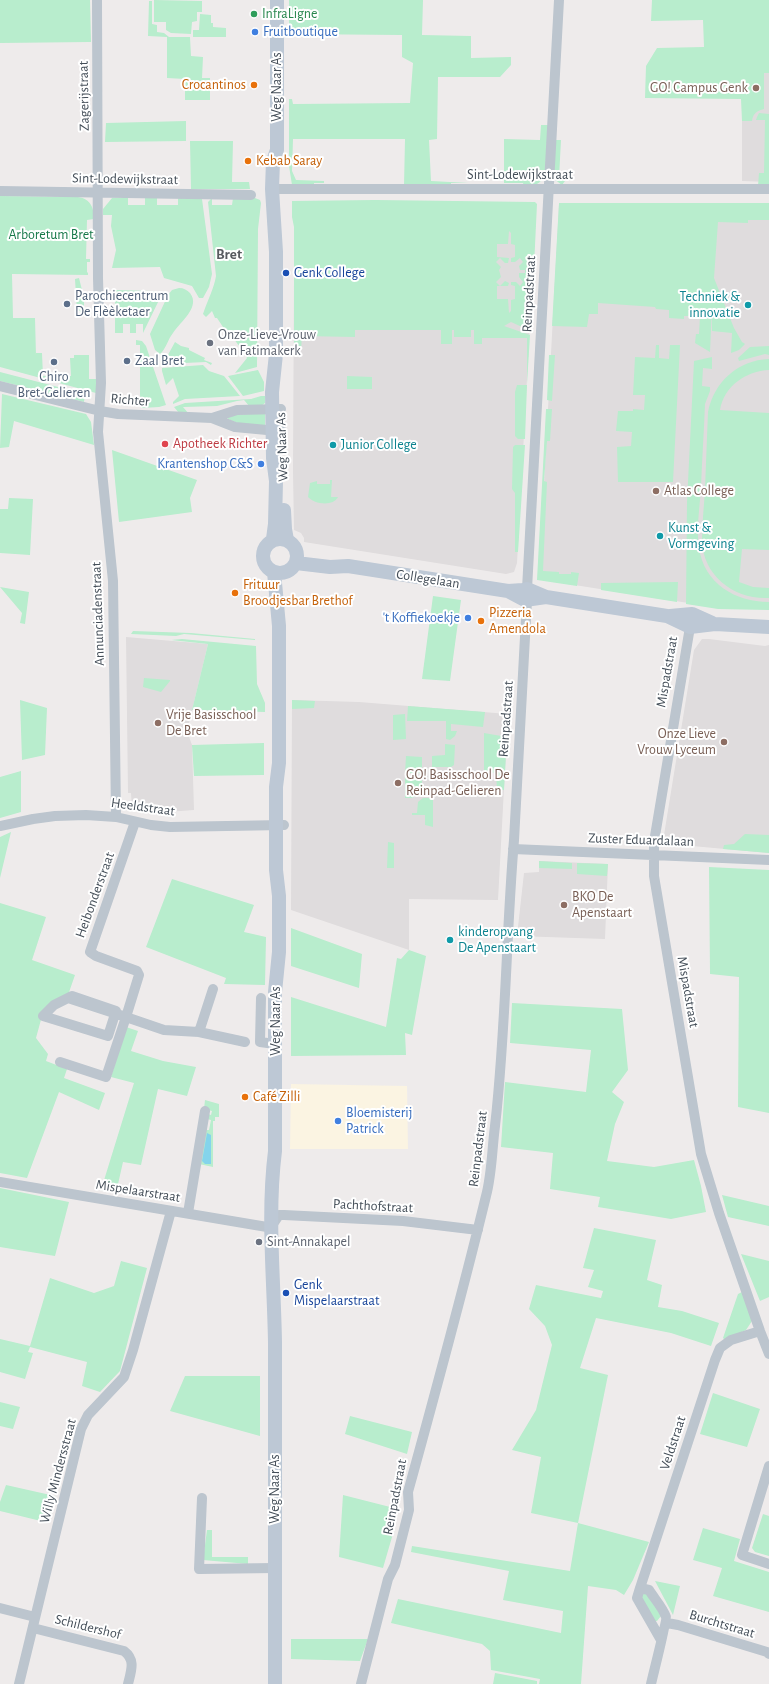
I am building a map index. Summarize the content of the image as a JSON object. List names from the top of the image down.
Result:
{
  "streets": {
    "main road": ["Weg Naar As", "Collegelaan"],
    "street": [
      "Zagerijstraat",
      "Sint-Lodewijkstraat",
      "Reinpadstraat",
      "Richter",
      "Annunciadenstraat",
      "Mispadstraat",
      "Heeldstraat",
      "Zuster Eduardalaan",
      "Heibonderstraat",
      "Mispelaarstraat",
      "Pachthofstraat",
      "Veldstraat",
      "Willy Mindersstraat",
      "Burchtstraat",
      "Schildershof"
    ]
  },
  "crossings": [
    ["Weg Naar As", "Sint-Lodewijkstraat"],
    ["Weg Naar As", "Richter"],
    ["Weg Naar As", "Collegelaan"],
    ["Weg Naar As", "Heeldstraat"],
    ["Weg Naar As", "Mispelaarstraat"],
    ["Weg Naar As", "Pachthofstraat"],
    ["Zagerijstraat", "Sint-Lodewijkstraat"],
    ["Zagerijstraat", "Richter"],
    ["Zagerijstraat", "Annunciadenstraat"],
    ["Sint-Lodewijkstraat", "Reinpadstraat"],
    ["Reinpadstraat", "Collegelaan"],
    ["Reinpadstraat", "Zuster Eduardalaan"],
    ["Reinpadstraat", "Pachthofstraat"],
    ["Richter", "Annunciadenstraat"],
    ["Collegelaan", "Mispadstraat"],
    ["Annunciadenstraat", "Heeldstraat"],
    ["Mispadstraat", "Zuster Eduardalaan"],
    ["Mispadstraat", "Veldstraat"],
    ["Heeldstraat", "Heibonderstraat"],
    ["Mispelaarstraat", "Willy Mindersstraat"],
    ["Willy Mindersstraat", "Schildershof"]
  ],
  "districts": ["Bret"],
  "parks": ["Arboretum Bret"],
  "places": [
    "InfraLigne",
    "Fruitboutique",
    "Crocantinos",
    "GO! Campus Genk",
    "Kebab Saray",
    "Genk College",
    "Parochiecentrum De Flèèketaer",
    "Techniek & innovatie",
    "Onze-Lieve-Vrouw van Fatimakerk",
    "Zaal Bret",
    "Chiro Bret-Gelieren",
    "Apotheek Richter",
    "Junior College",
    "Krantenshop C&S",
    "Atlas College",
    "Kunst & Vormgeving",
    "Frituur Broodjesbar Brethof",
    "'t Koffiekoekje",
    "Pizzeria Amendola",
    "Vrije Basisschool De Bret",
    "Onze Lieve Vrouw Lyceum",
    "GO! Basisschool De Reinpad-Gelieren",
    "BKO De Apenstaart",
    "kinderopvang De Apenstaart",
    "Café Zilli",
    "Bloemisterij Patrick",
    "Sint-Annakapel",
    "Genk Mispelaarstraat"
  ]
}
